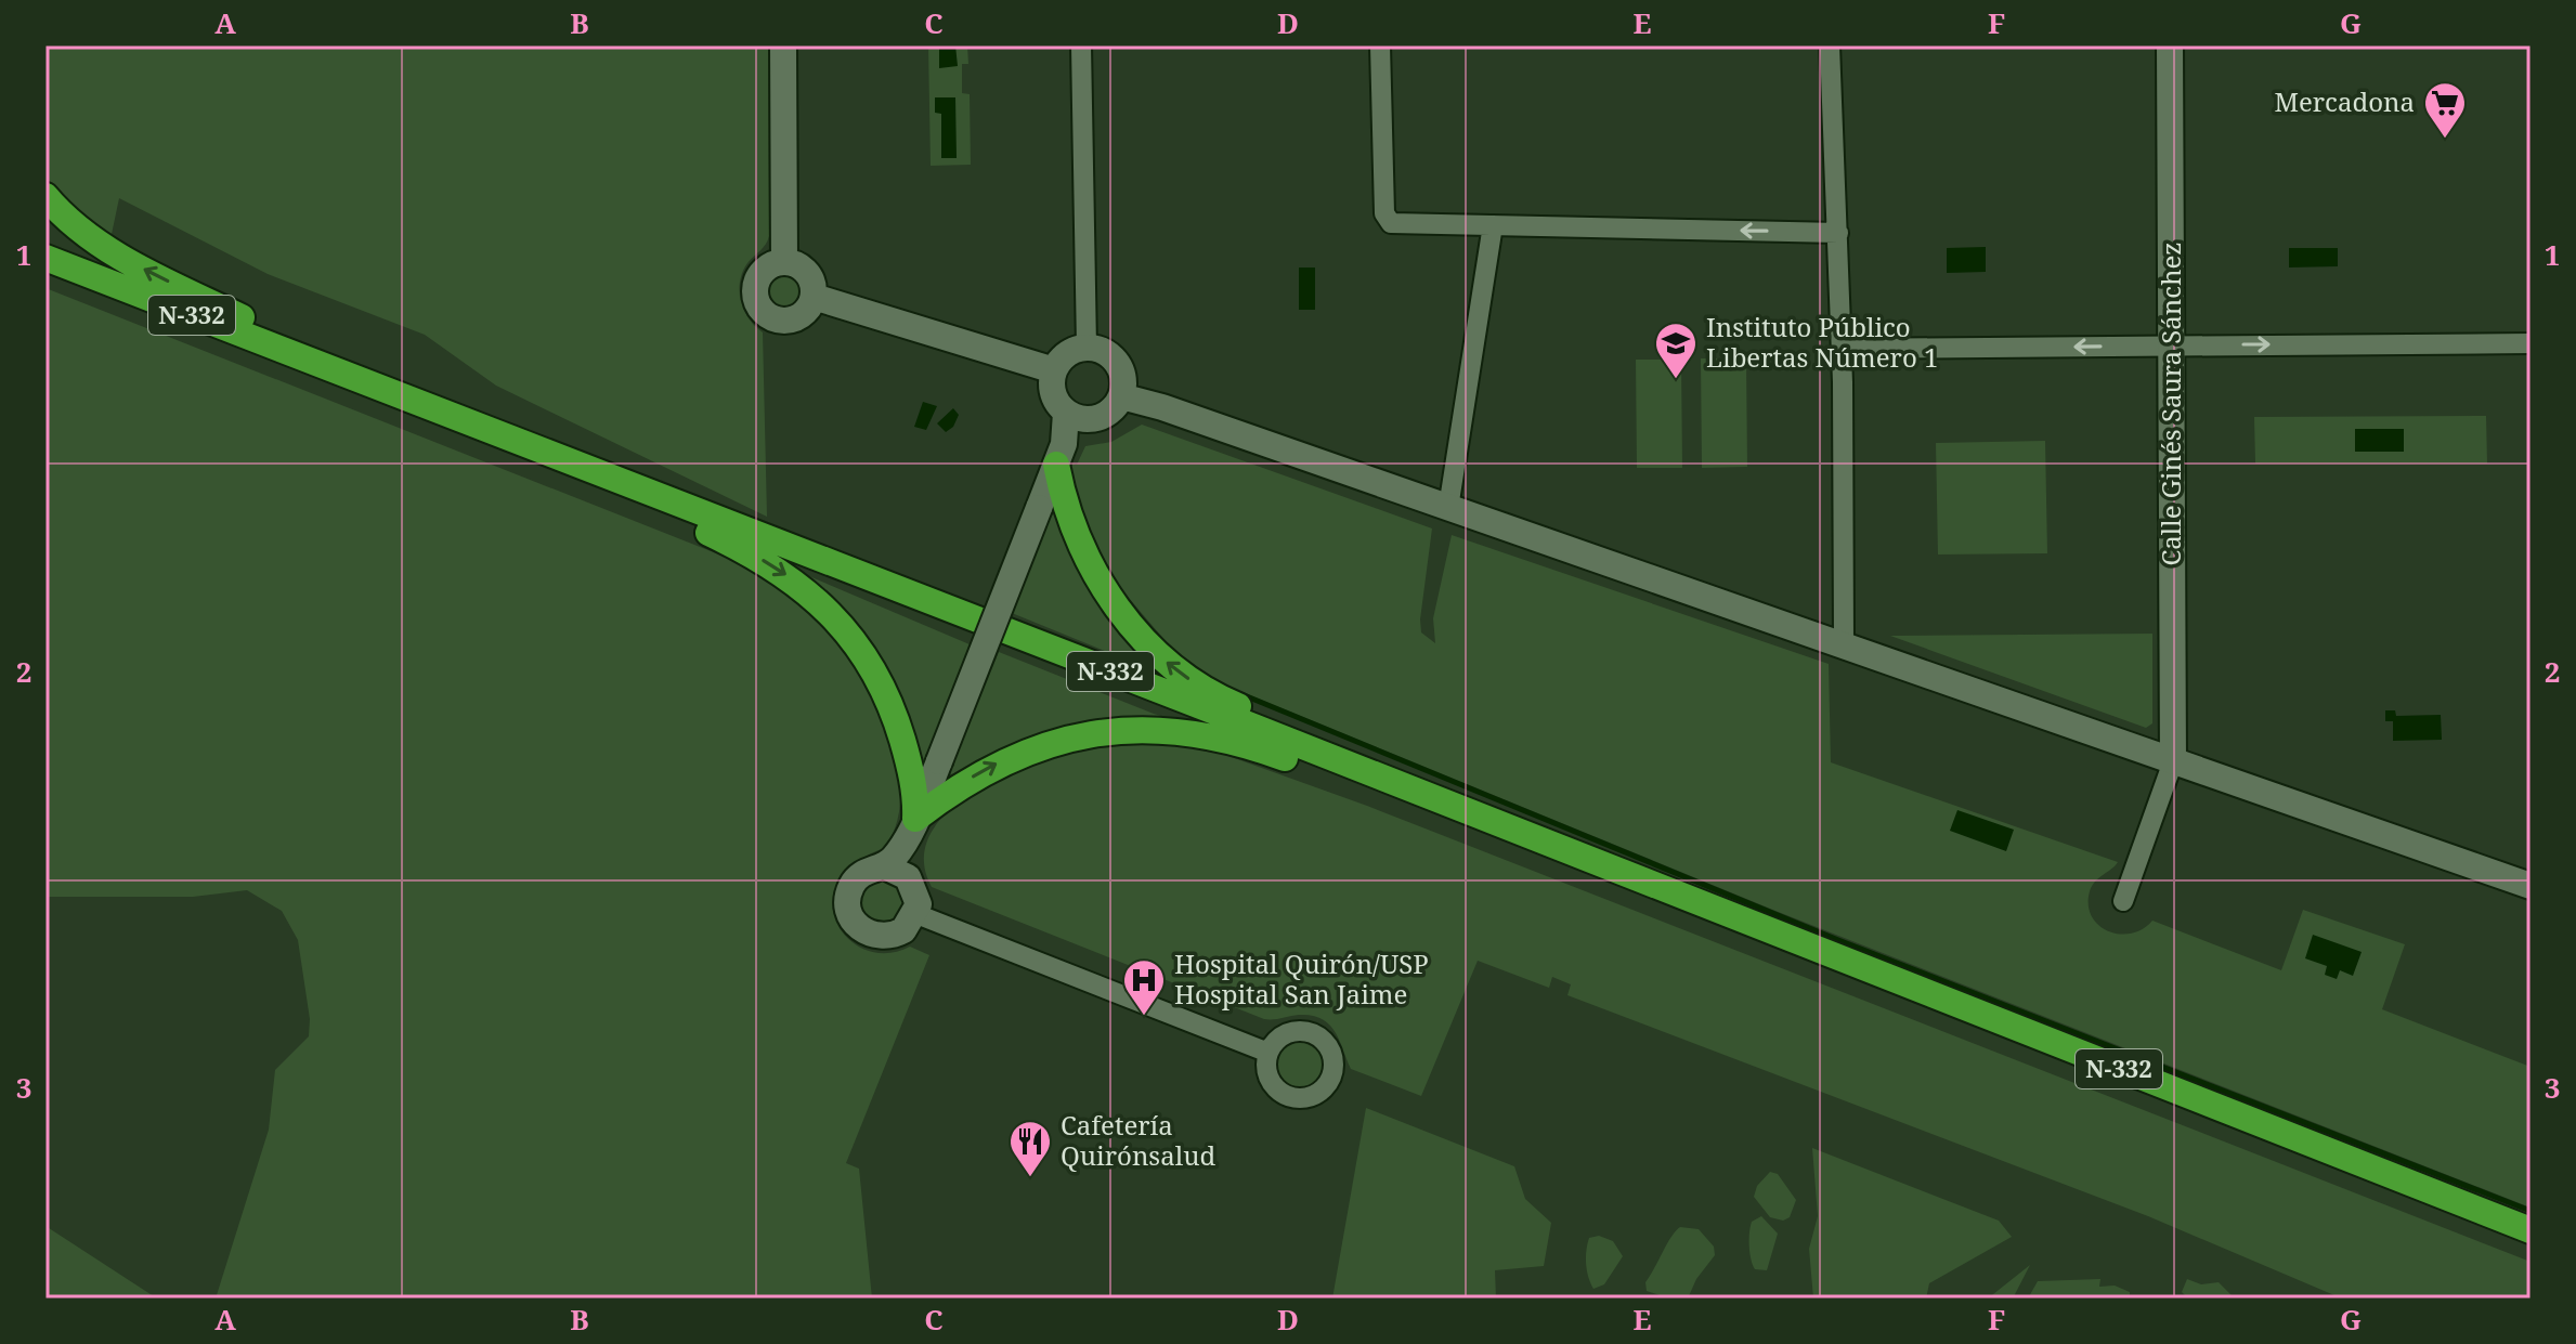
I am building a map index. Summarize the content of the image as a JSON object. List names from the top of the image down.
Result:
{
  "streets": {
    "highway": ["N-332"],
    "street": ["Calle Ginés Saura Sánchez"]
  },
  "places": {
    "supermarket": ["Mercadona"],
    "school or university": ["Instituto Público Libertas Número 1"],
    "hospital": ["Hospital Quirón/USP Hospital San Jaime"],
    "restaurant": ["Cafetería Quirónsalud"]
  },
  "grid": {
    "columns": [
      "A",
      "B",
      "C",
      "D",
      "E",
      "F",
      "G"
    ],
    "rows": ["1", "2", "3"]
  }
}
